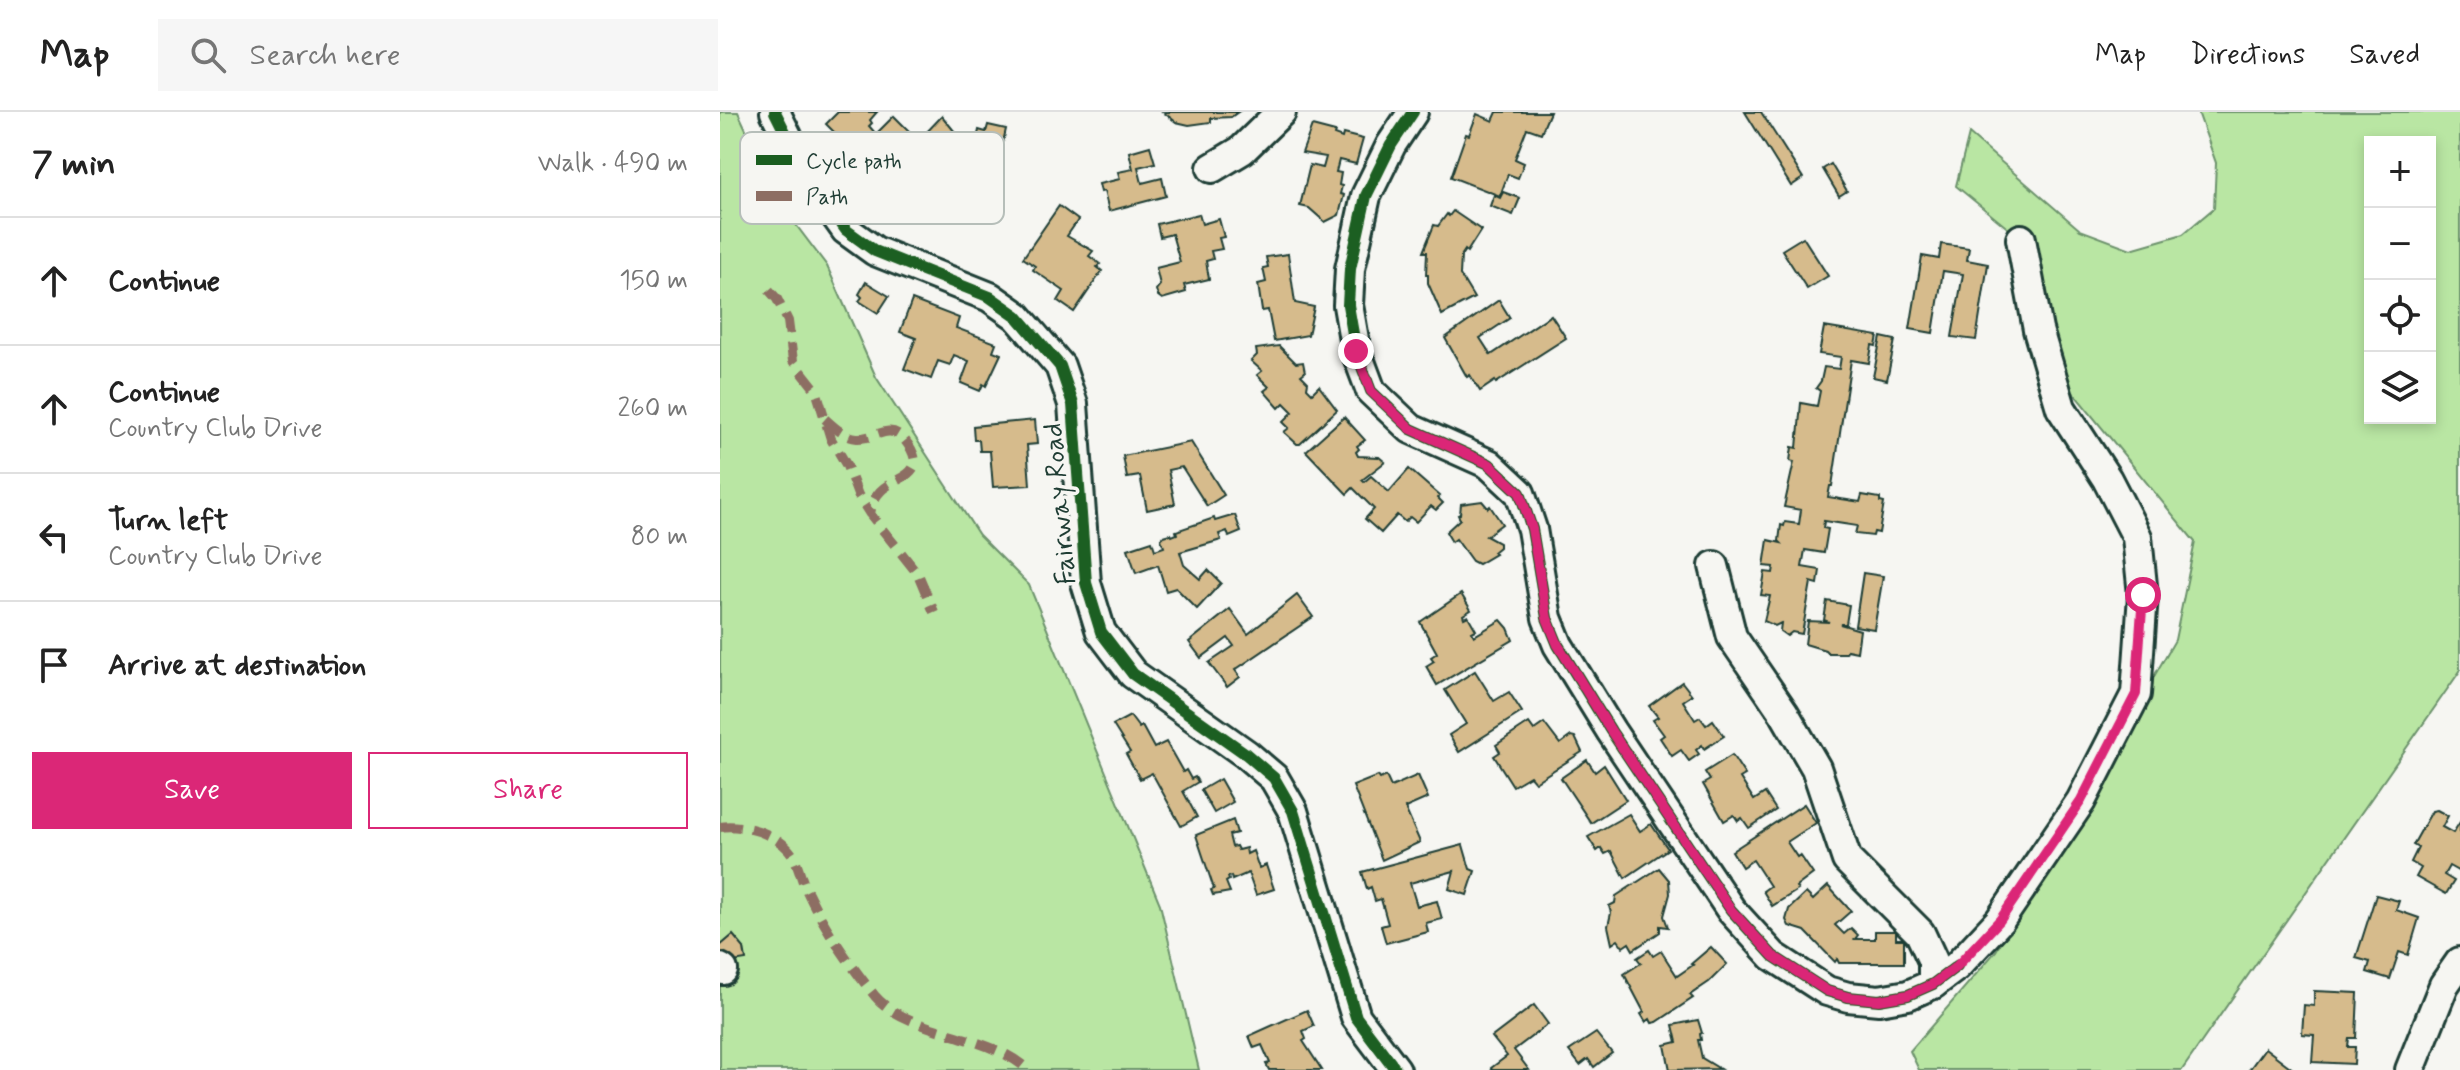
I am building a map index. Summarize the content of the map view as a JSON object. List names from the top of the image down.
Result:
{
  "streets": {
    "street": ["Fairway Road"]
  },
  "legend": ["Cycle path", "Path"],
  "page": {
    "header": "Map",
    "search": "Search here",
    "nav": ["Map", "Directions", "Saved"],
    "heading": ["7 min", "Walk · 490 m"],
    "map_buttons": ["+", "−"],
    "list": [
      ["Continue", "150 m"],
      ["Continue", "Country Club Drive", "260 m"],
      ["Turn left", "Country Club Drive", "80 m"],
      "Arrive at destination"
    ],
    "buttons": ["Save", "Share"]
  }
}
